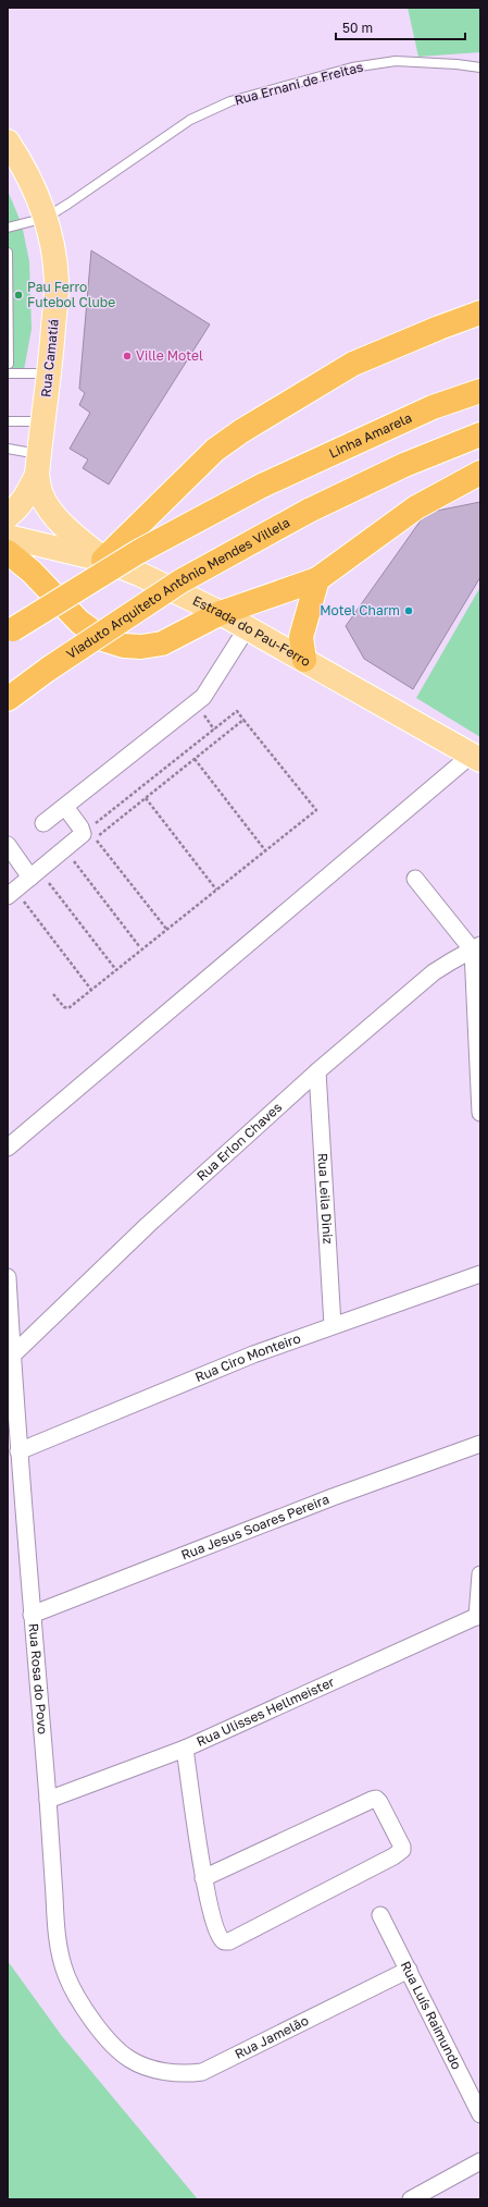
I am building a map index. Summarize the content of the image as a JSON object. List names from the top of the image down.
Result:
{
  "streets": {
    "highway": ["Linha Amarela", "Viaduto Arquiteto Antônio Mendes Villela"],
    "main road": ["Rua Camatiá", "Estrada do Pau-Ferro"],
    "street": [
      "Rua Erlon Chaves",
      "Rua Leila Diniz",
      "Rua Ciro Monteiro",
      "Rua Jesus Soares Pereira",
      "Rua Rosa do Povo",
      "Rua Ulisses Hellmeister",
      "Rua Luís Raimundo",
      "Rua Jamelão"
    ],
    "lane": ["Rua Ernani de Freitas"]
  },
  "crossings": [
    ["Rua Ernani de Freitas", "Rua Camatiá"],
    ["Rua Camatiá", "Estrada do Pau-Ferro"],
    ["Rua Erlon Chaves", "Rua Leila Diniz"],
    ["Rua Erlon Chaves", "Rua Rosa do Povo"],
    ["Rua Leila Diniz", "Rua Ciro Monteiro"],
    ["Rua Ciro Monteiro", "Rua Rosa do Povo"],
    ["Rua Jesus Soares Pereira", "Rua Rosa do Povo"],
    ["Rua Rosa do Povo", "Rua Ulisses Hellmeister"],
    ["Rua Rosa do Povo", "Rua Jamelão"],
    ["Rua Luís Raimundo", "Rua Jamelão"]
  ],
  "places": ["Pau Ferro Futebol Clube", "Ville Motel", "Motel Charm"],
  "scale_bar": "50 m"
}
